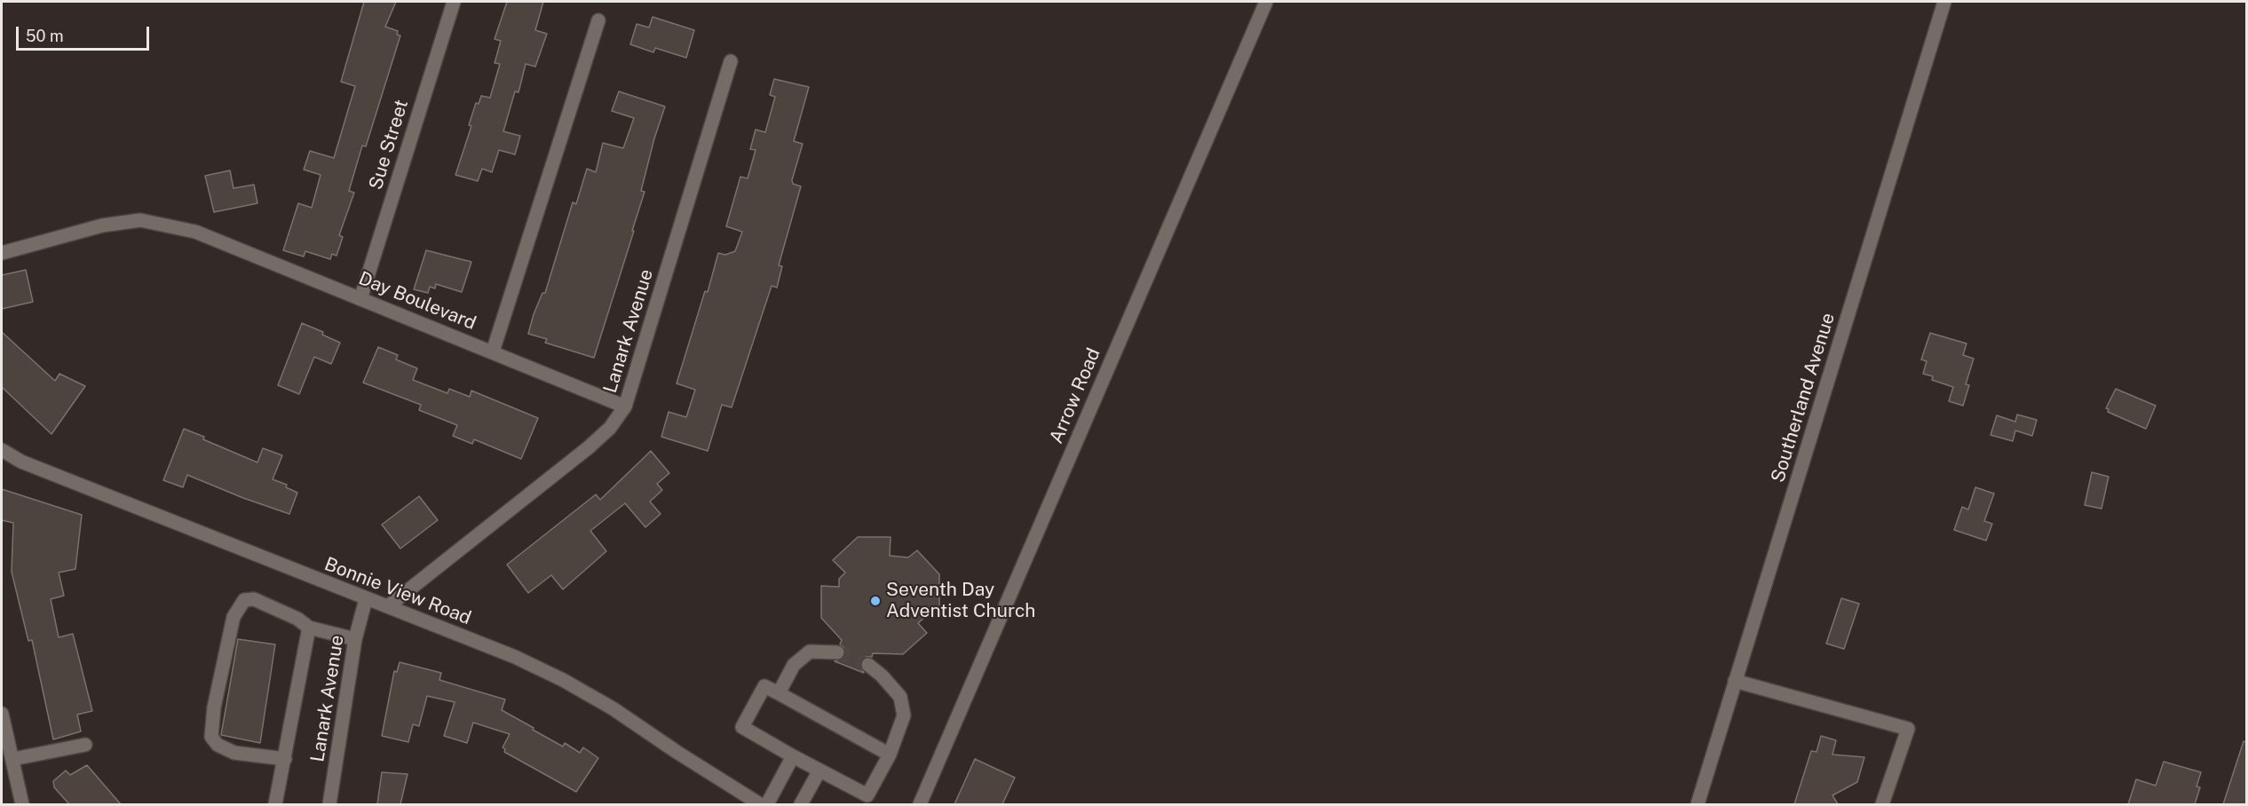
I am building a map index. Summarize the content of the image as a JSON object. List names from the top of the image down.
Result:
{
  "streets": {
    "street": [
      "Sue Street",
      "Day Boulevard",
      "Lanark Avenue",
      "Arrow Road",
      "Southerland Avenue",
      "Bonnie View Road"
    ]
  },
  "crossings": [
    ["Sue Street", "Day Boulevard"],
    ["Day Boulevard", "Lanark Avenue"],
    ["Lanark Avenue", "Bonnie View Road"]
  ],
  "places": ["Seventh Day Adventist Church"],
  "scale_bar": "50 m"
}
